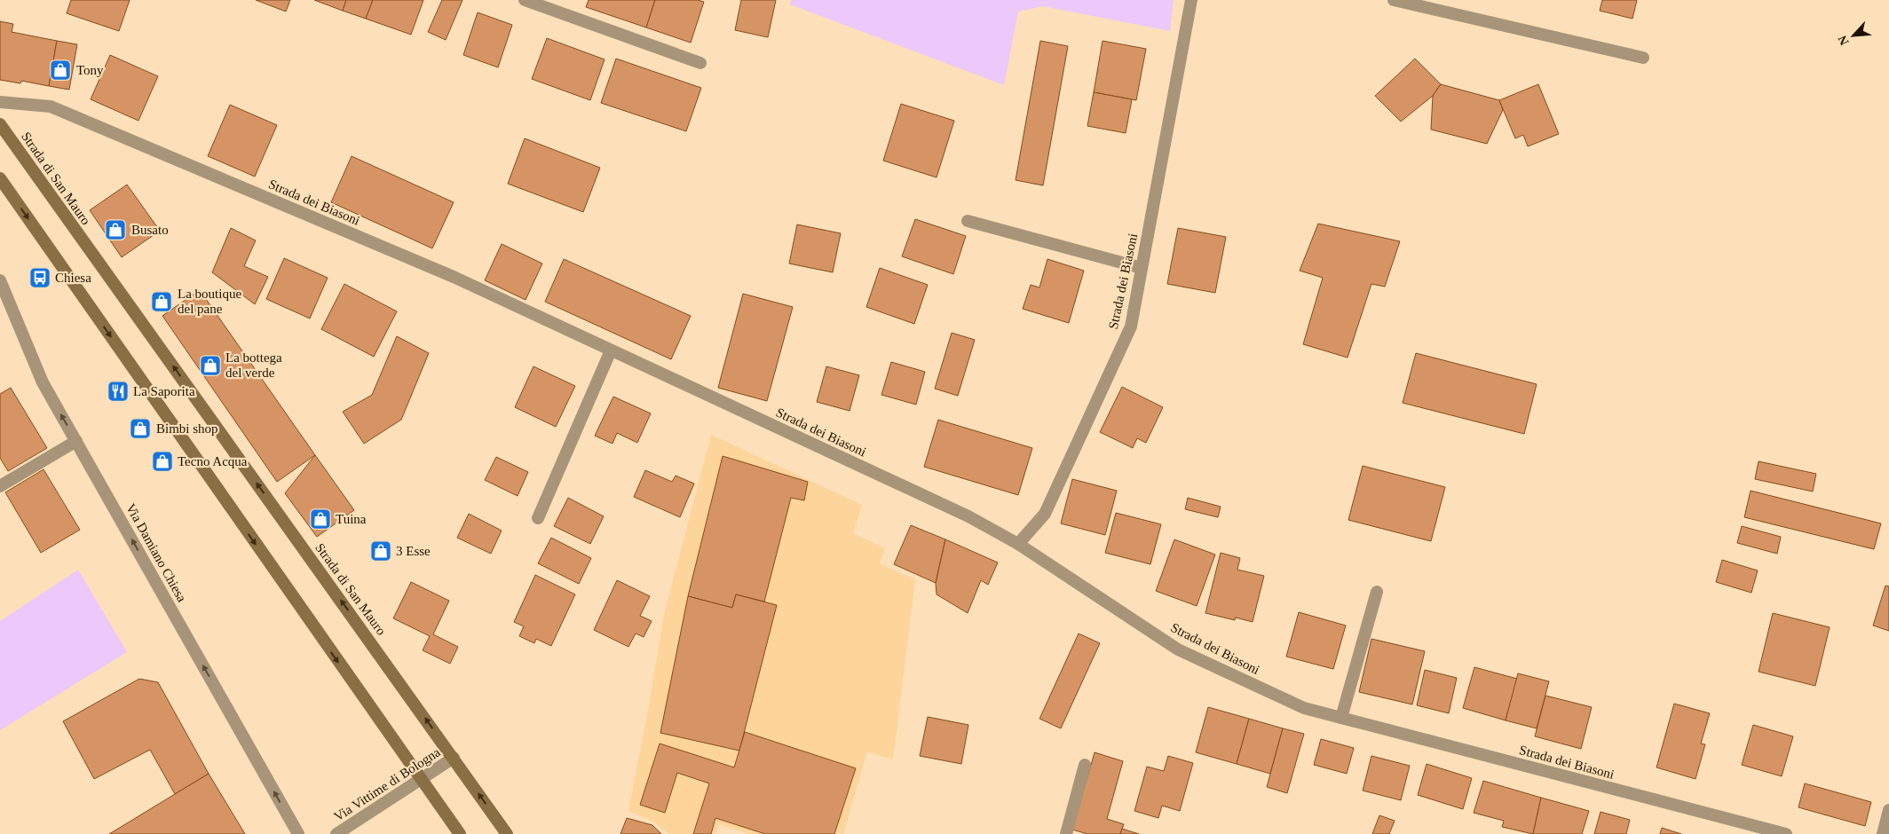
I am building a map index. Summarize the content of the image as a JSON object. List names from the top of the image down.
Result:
{
  "streets": {
    "main road": ["Strada di San Mauro"],
    "street": ["Strada dei Biasoni", "Via Damiano Chiesa", "Via Vittime di Bologna"]
  },
  "crossings": [
    ["Strada di San Mauro", "Via Vittime di Bologna"]
  ],
  "one_way": ["Via Damiano Chiesa"],
  "places": {
    "shop": [
      "Tony",
      "Busato",
      "La boutique del pane",
      "La bottega del verde",
      "Bimbi shop",
      "Tecno Acqua",
      "Tuina",
      "3 Esse"
    ],
    "bus stop": ["Chiesa"],
    "restaurant": ["La Saporita"]
  },
  "north": "bottom left"
}
